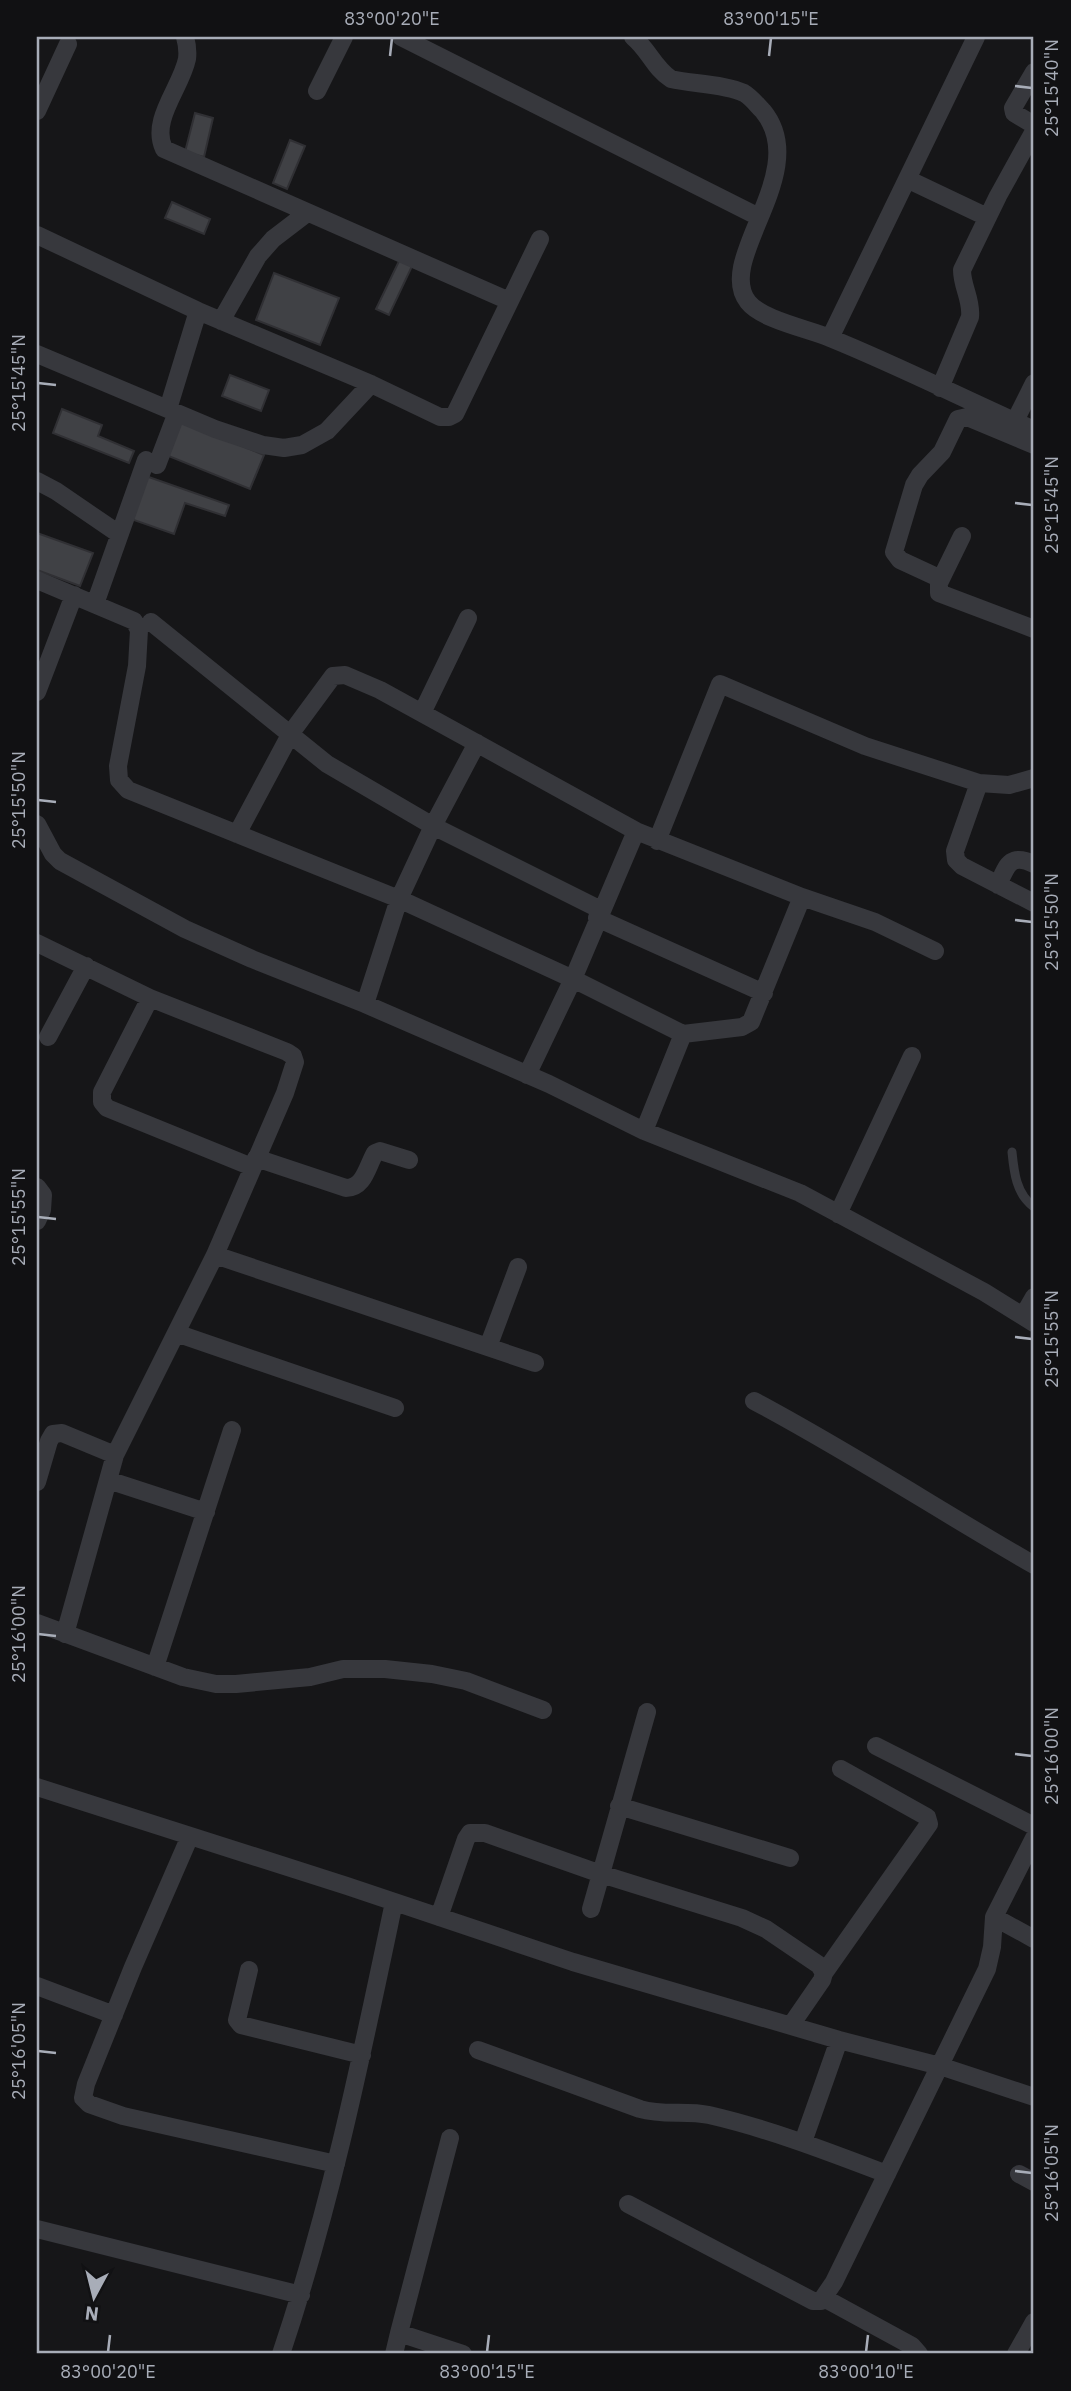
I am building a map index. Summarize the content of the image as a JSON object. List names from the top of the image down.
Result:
{
  "north": "bottom",
  "coordinates": [
    "83°00'20\"E",
    "83°00'15\"E",
    "25°15'40\"N",
    "25°15'45\"N",
    "25°15'50\"N",
    "25°15'55\"N",
    "25°16'00\"N",
    "25°16'05\"N",
    "83°00'10\"E"
  ]
}
